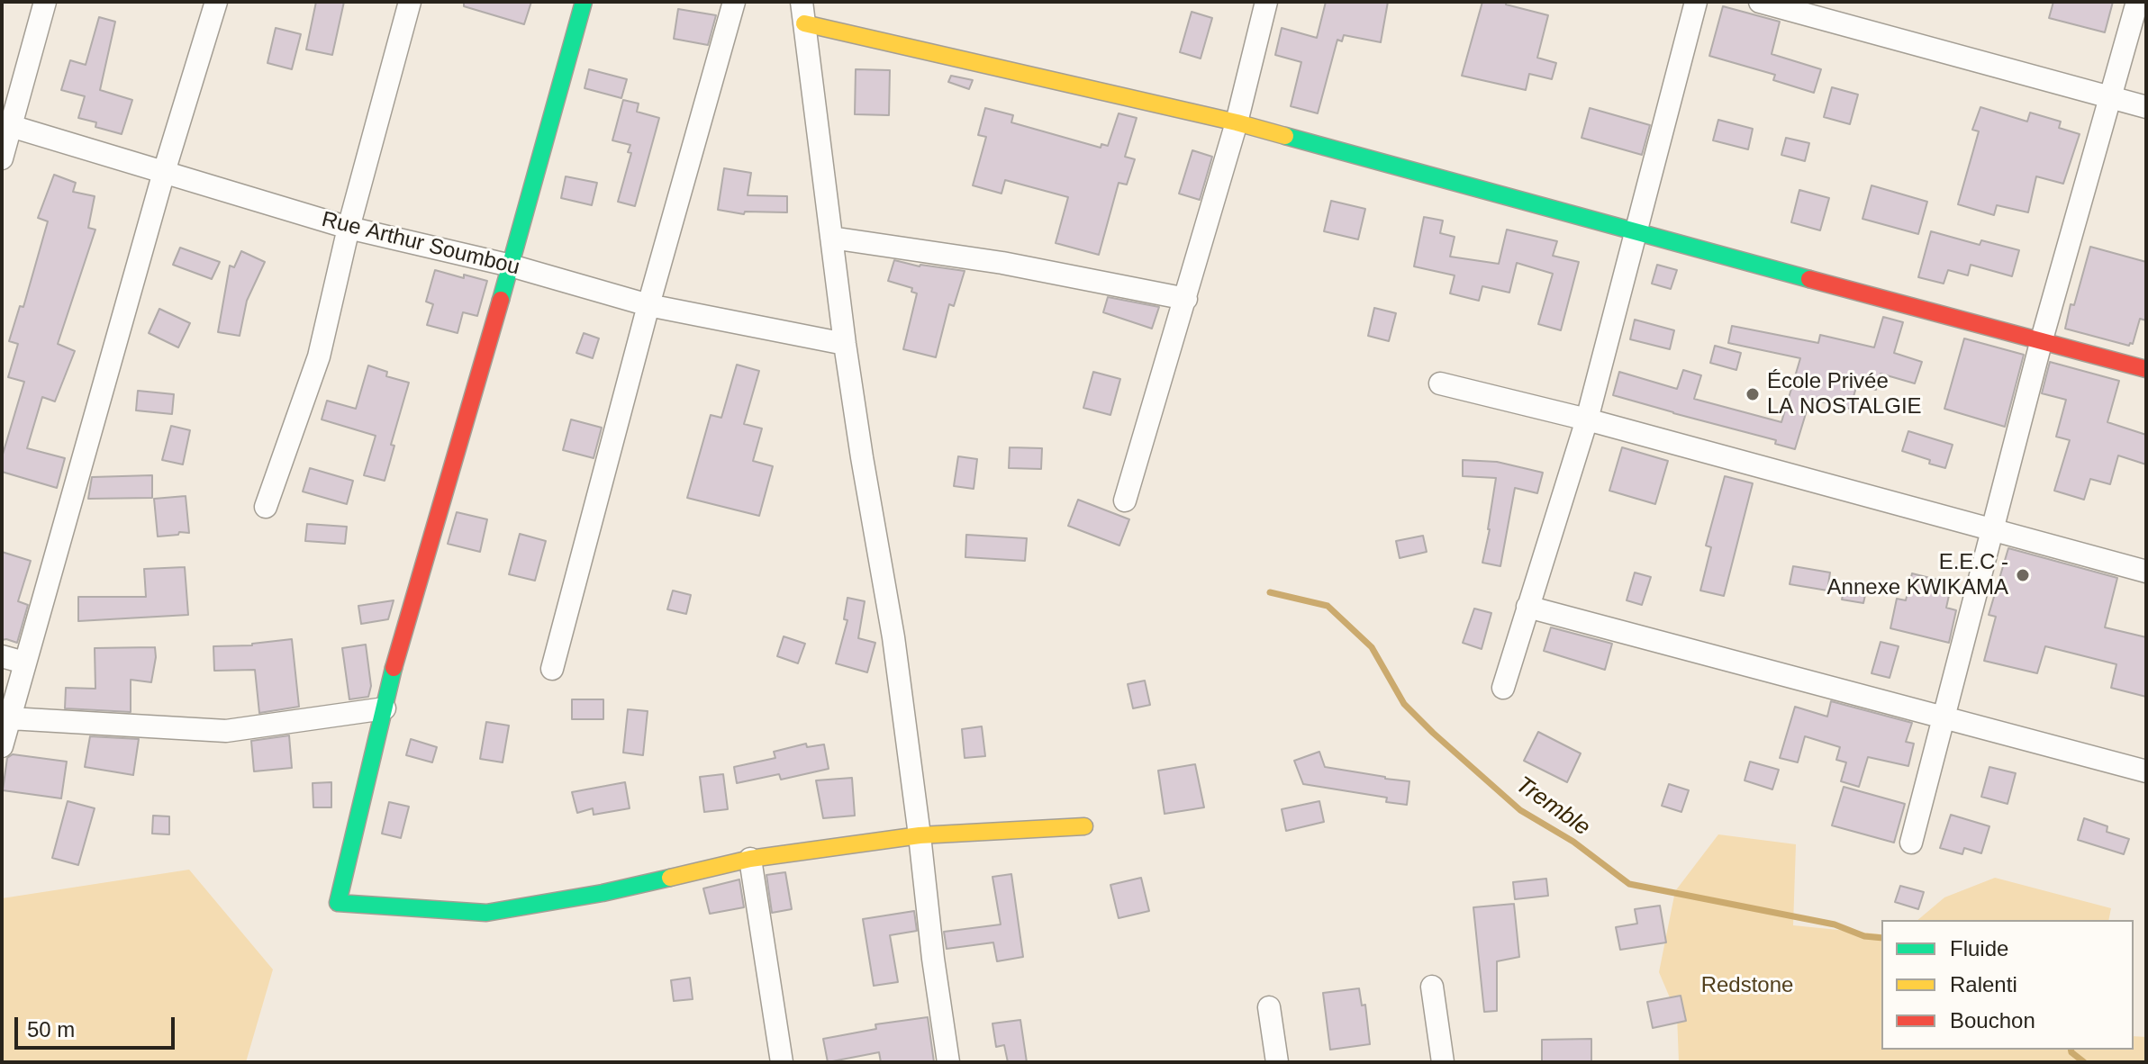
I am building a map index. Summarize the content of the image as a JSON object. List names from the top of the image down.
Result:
{
  "streets": {
    "street": ["Rue Arthur Soumbou"]
  },
  "water": ["Tremble"],
  "parks": ["Redstone"],
  "places": ["École Privée LA NOSTALGIE", "E.E.C - Annexe KWIKAMA"],
  "legend": ["Fluide", "Ralenti", "Bouchon"],
  "scale_bar": "50 m"
}
